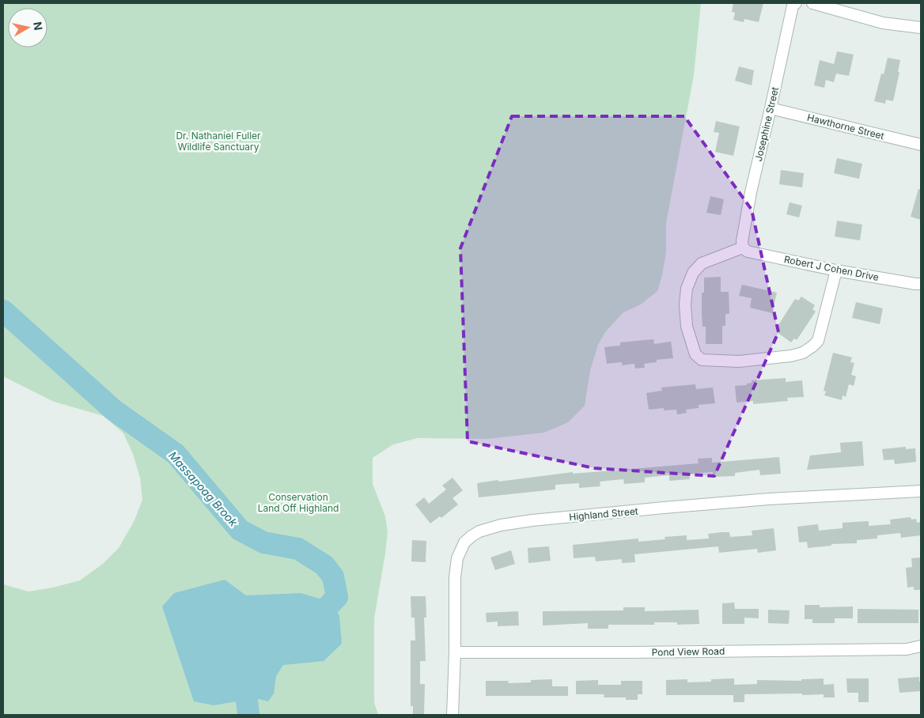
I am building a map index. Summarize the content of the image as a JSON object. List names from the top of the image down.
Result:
{
  "streets": {
    "street": [
      "Josephine Street",
      "Hawthorne Street",
      "Robert J Cohen Drive",
      "Highland Street",
      "Pond View Road"
    ]
  },
  "crossings": [
    ["Josephine Street", "Hawthorne Street"],
    ["Josephine Street", "Robert J Cohen Drive"],
    ["Highland Street", "Pond View Road"]
  ],
  "water": ["Massapoag Brook"],
  "parks": ["Dr. Nathaniel Fuller Wildlife Sanctuary", "Conservation Land Off Highland"],
  "north": "right"
}
